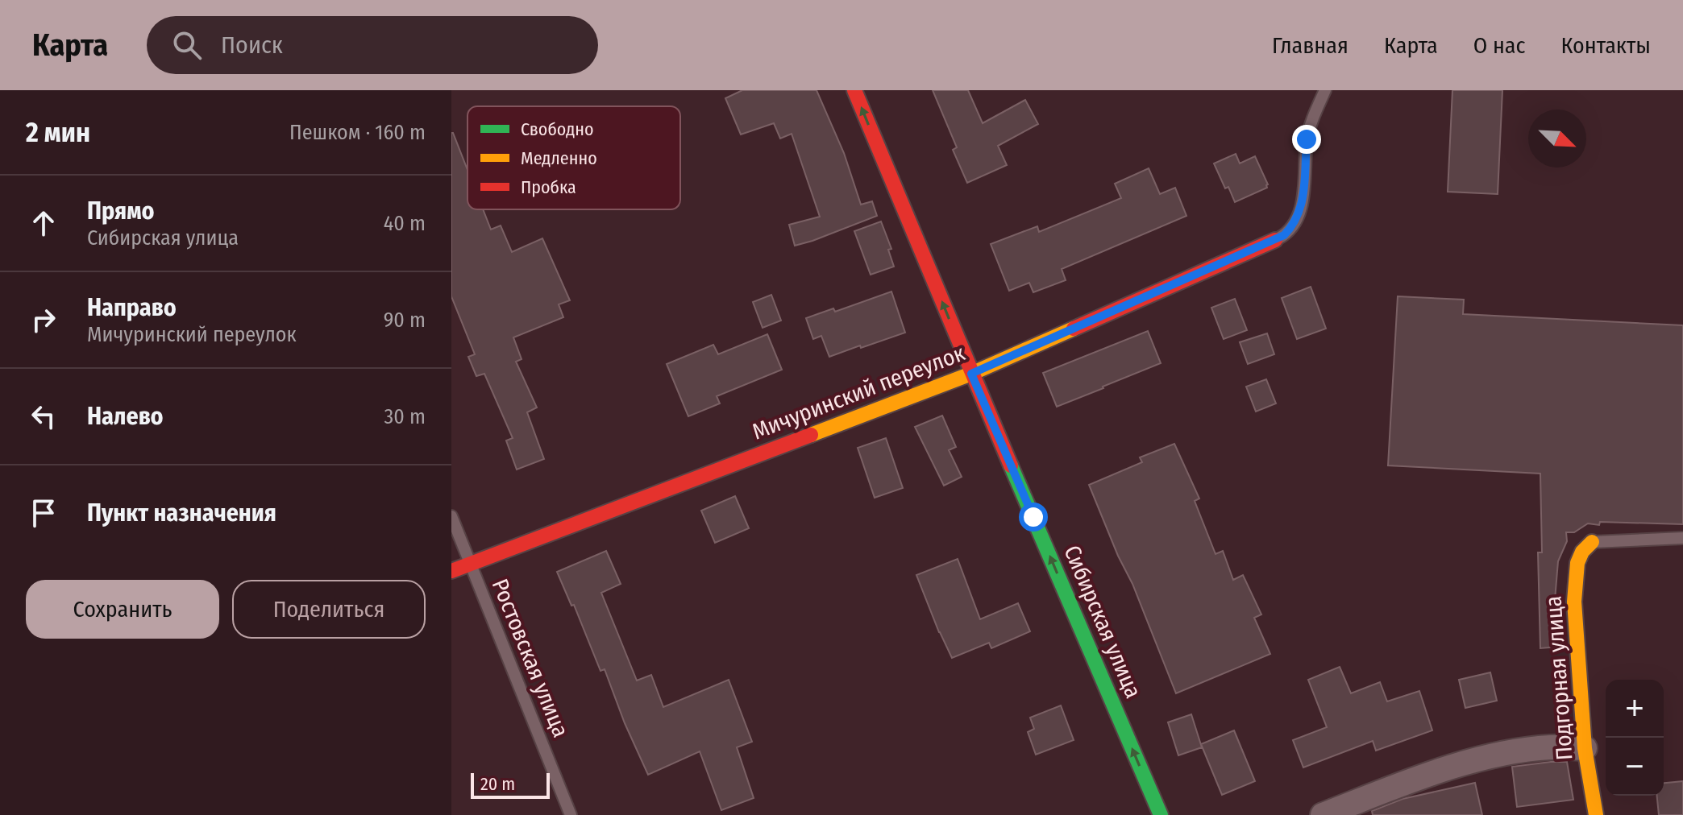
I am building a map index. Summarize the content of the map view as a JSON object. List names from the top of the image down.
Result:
{
  "streets": {
    "street": ["Мичуринский переулок", "Сибирская улица", "Подгорная улица"],
    "lane": ["Ростовская улица"]
  },
  "crossings": [
    ["Мичуринский переулок", "Сибирская улица"],
    ["Мичуринский переулок", "Ростовская улица"]
  ],
  "one_way": ["Сибирская улица"],
  "legend": ["Свободно", "Медленно", "Пробка"],
  "scale_bar": "20 m",
  "north": "bottom right",
  "page": {
    "header": "Карта",
    "search": "Поиск",
    "nav": [
      "Главная",
      "Карта",
      "О нас",
      "Контакты"
    ],
    "heading": ["2 мин", "Пешком · 160 m"],
    "list": [
      ["Прямо", "Сибирская улица", "40 m"],
      ["Направо", "Мичуринский переулок", "90 m"],
      ["Налево", "30 m"],
      "Пункт назначения"
    ],
    "buttons": ["Сохранить", "Поделиться"],
    "map_buttons": ["+", "−"],
    "scale": "20 m"
  }
}
